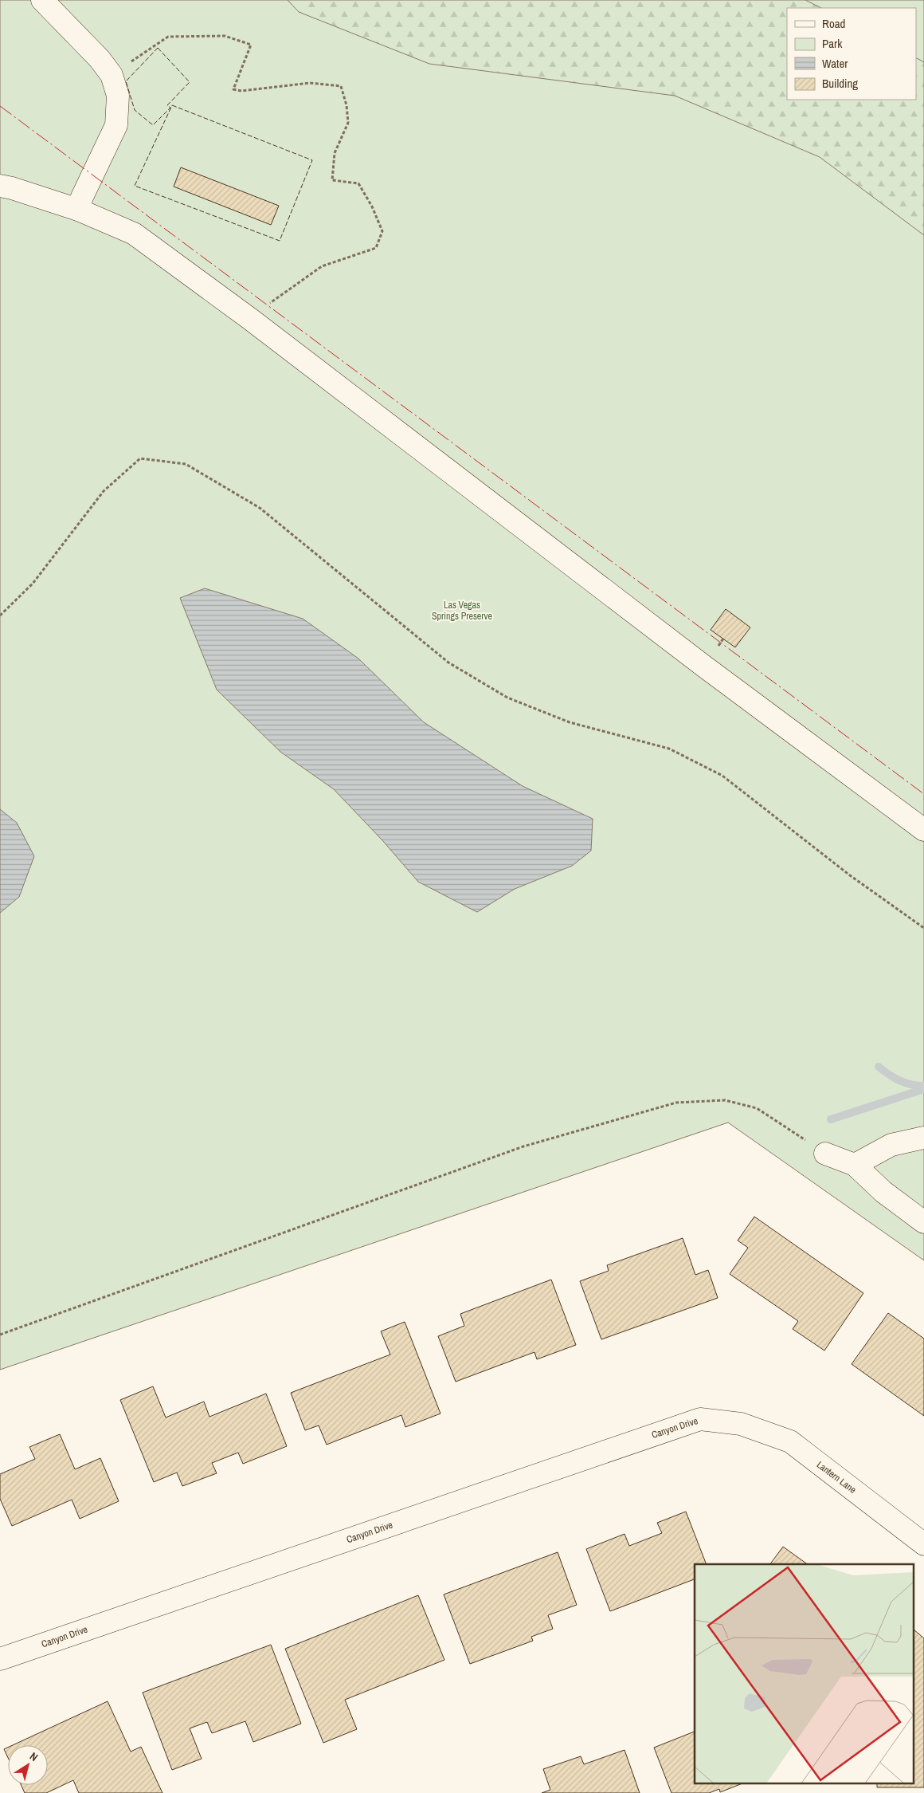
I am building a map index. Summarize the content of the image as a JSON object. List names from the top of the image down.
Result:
{
  "streets": {
    "street": ["Canyon Drive", "Lantern Lane"]
  },
  "crossings": [
    ["Canyon Drive", "Lantern Lane"]
  ],
  "parks": ["Las Vegas Springs Preserve"],
  "legend": [
    "Road",
    "Park",
    "Water",
    "Building"
  ],
  "north": "top right"
}
